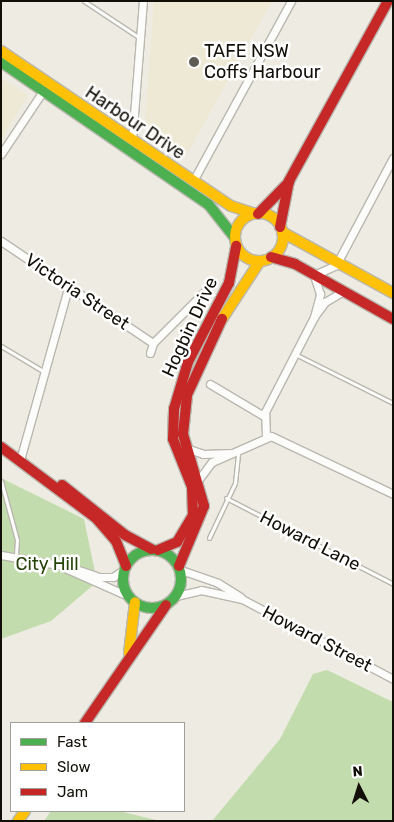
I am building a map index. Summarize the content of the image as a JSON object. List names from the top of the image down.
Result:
{
  "streets": {
    "main road": ["Harbour Drive", "Hogbin Drive"],
    "street": ["Victoria Street", "Howard Street"],
    "lane": ["Howard Lane"]
  },
  "crossings": [
    ["Harbour Drive", "Hogbin Drive"],
    ["Hogbin Drive", "Howard Street"]
  ],
  "parks": ["City Hill"],
  "places": ["TAFE NSW Coffs Harbour"],
  "legend": ["Fast", "Slow", "Jam"],
  "north": "top"
}
